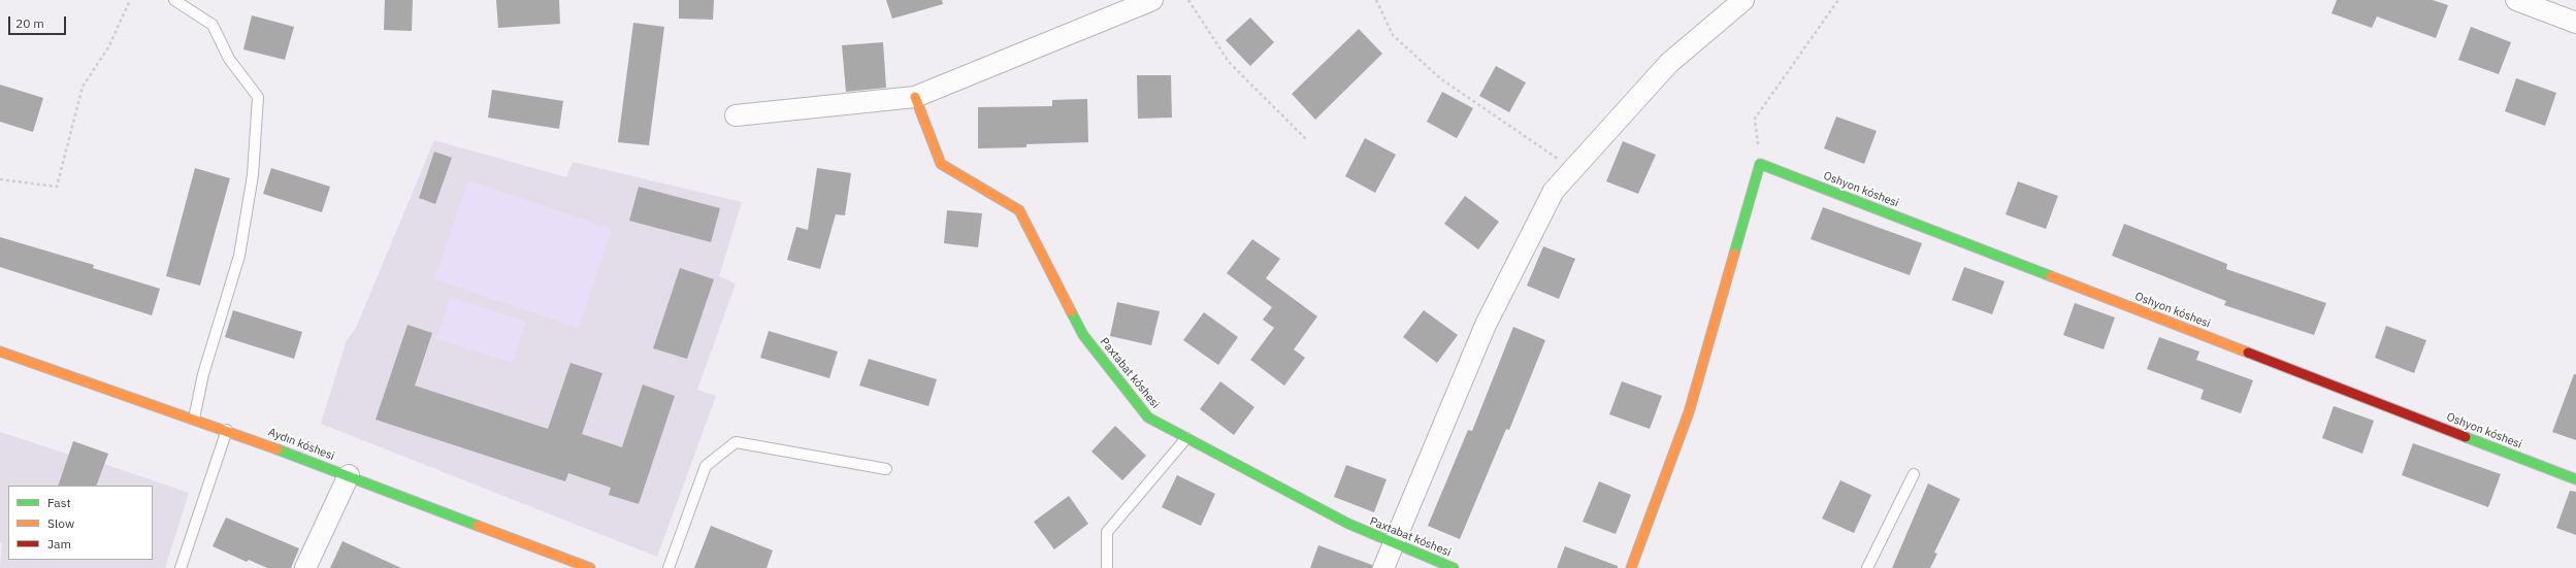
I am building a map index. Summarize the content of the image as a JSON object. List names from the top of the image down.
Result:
{
  "streets": {
    "street": ["Oshyon kóshesi", "Paxtabat kóshesi", "Aydın kóshesi"]
  },
  "legend": ["Fast", "Slow", "Jam"],
  "scale_bar": "20 m"
}
